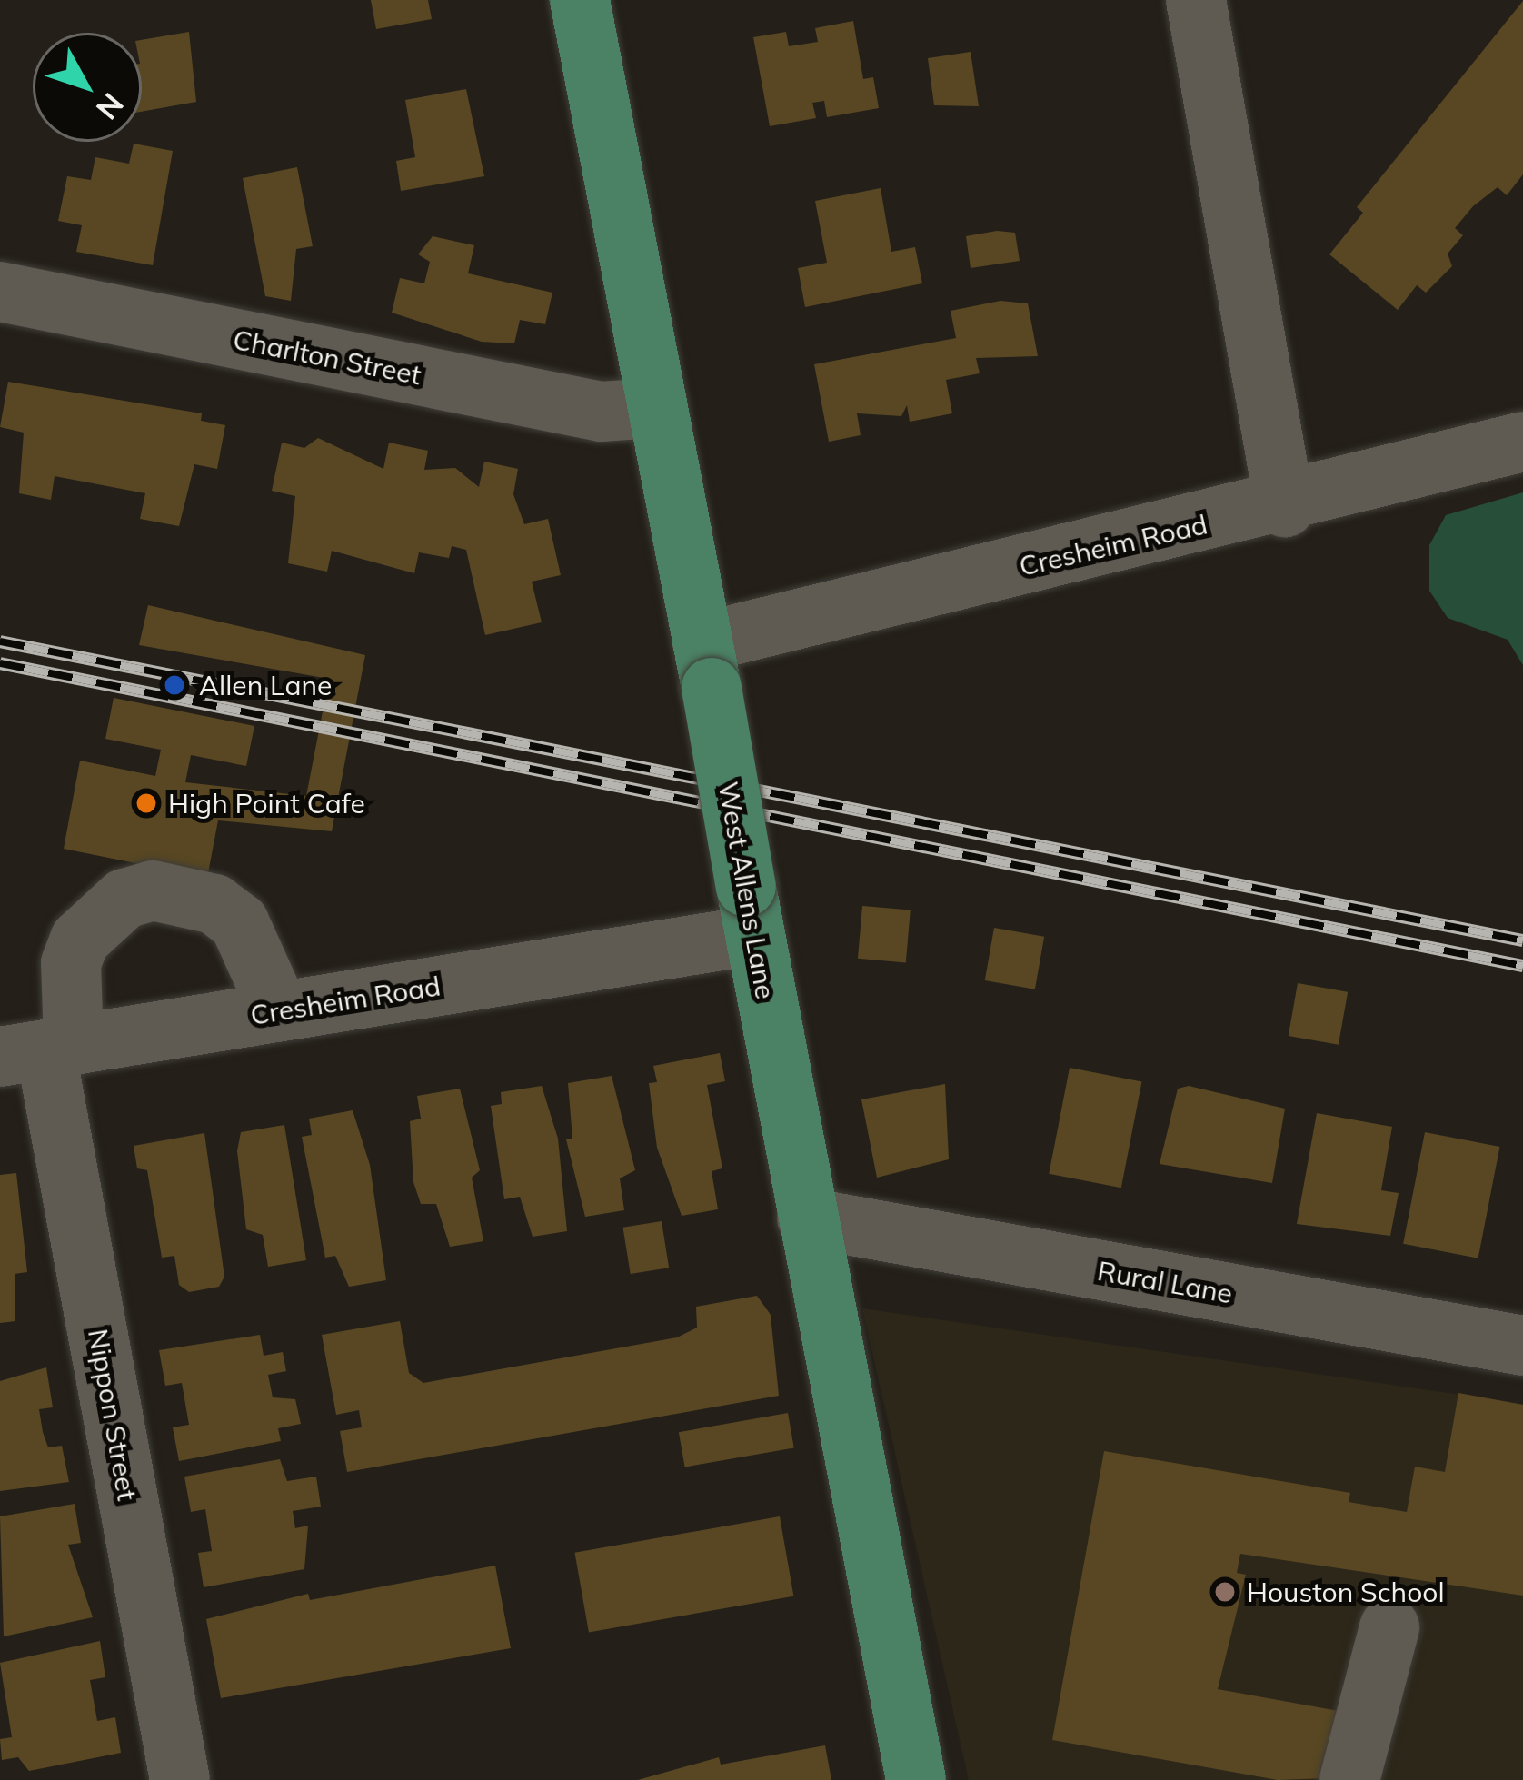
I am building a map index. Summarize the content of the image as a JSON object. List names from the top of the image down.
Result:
{
  "streets": {
    "main road": ["West Allens Lane"],
    "street": [
      "Charlton Street",
      "Cresheim Road",
      "Rural Lane",
      "Nippon Street"
    ]
  },
  "crossings": [
    ["Charlton Street", "West Allens Lane"],
    ["Cresheim Road", "West Allens Lane"],
    ["Cresheim Road", "Nippon Street"],
    ["West Allens Lane", "Rural Lane"]
  ],
  "places": ["Allen Lane", "High Point Cafe", "Houston School"],
  "north": "bottom right"
}
